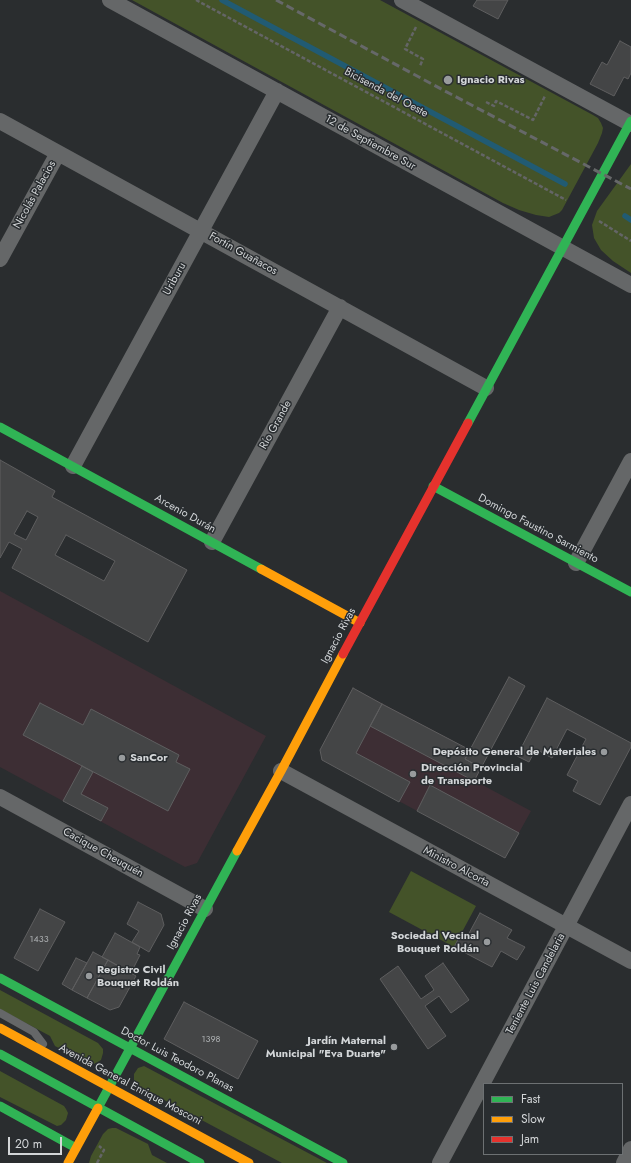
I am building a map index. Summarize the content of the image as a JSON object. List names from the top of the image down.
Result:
{
  "streets": {
    "main road": [
      "Arcenio Durán",
      "Domingo Faustino Sarmiento",
      "Ignacio Rivas",
      "Doctor Luis Teodoro Planas",
      "Avenida General Enrique Mosconi"
    ],
    "street": [
      "12 de Septiembre Sur",
      "Nicolás Palacios",
      "Fortín Guañacos",
      "Uriburu",
      "Río Grande",
      "Cacique Cheuquén",
      "Ministro Alcorta",
      "Teniente Luis Candelaria"
    ],
    "path": ["Bicisenda del Oeste"]
  },
  "crossings": [
    ["12 de Septiembre Sur", "Uriburu"],
    ["12 de Septiembre Sur", "Ignacio Rivas"],
    ["Nicolás Palacios", "Fortín Guañacos"],
    ["Fortín Guañacos", "Uriburu"],
    ["Fortín Guañacos", "Río Grande"],
    ["Fortín Guañacos", "Ignacio Rivas"],
    ["Uriburu", "Arcenio Durán"],
    ["Río Grande", "Arcenio Durán"],
    ["Arcenio Durán", "Ignacio Rivas"],
    ["Domingo Faustino Sarmiento", "Ignacio Rivas"],
    ["Ignacio Rivas", "Cacique Cheuquén"],
    ["Ignacio Rivas", "Ministro Alcorta"],
    ["Ignacio Rivas", "Doctor Luis Teodoro Planas"],
    ["Ignacio Rivas", "Avenida General Enrique Mosconi"],
    ["Ministro Alcorta", "Teniente Luis Candelaria"]
  ],
  "places": [
    "Ignacio Rivas",
    "Depósito General de Materiales",
    "SanCor",
    "Dirección Provincial de Transporte",
    "Sociedad Vecinal Bouquet Roldán",
    "Registro Civil Bouquet Roldán",
    "Jardín Maternal Municipal \"Eva Duarte\""
  ],
  "house_numbers": ["1433", "1398"],
  "legend": ["Fast", "Slow", "Jam"],
  "scale_bar": "20 m"
}
